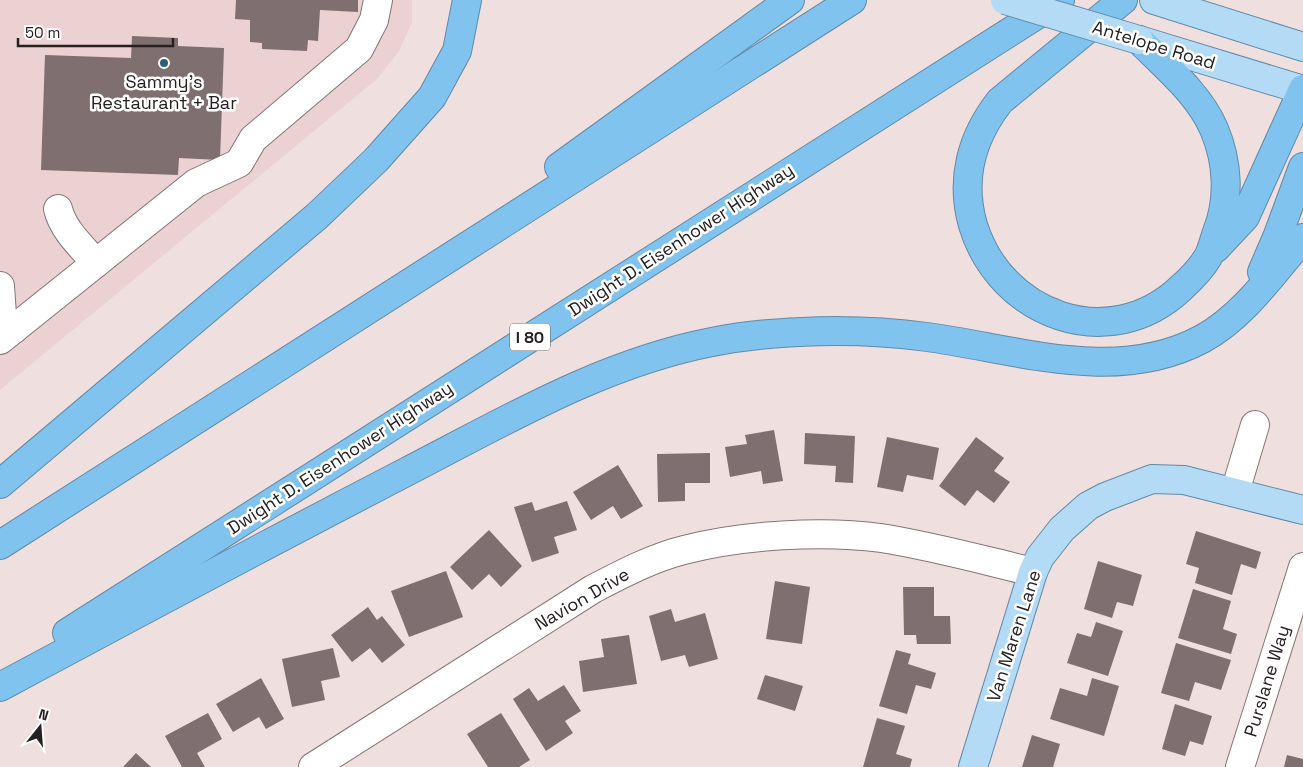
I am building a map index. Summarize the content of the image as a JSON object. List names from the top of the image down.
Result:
{
  "streets": {
    "highway": ["Dwight D. Eisenhower Highway", "I 80"],
    "main road": ["Antelope Road", "Van Maren Lane"],
    "street": ["Navion Drive", "Purslane Way"]
  },
  "crossings": [
    ["Navion Drive", "Van Maren Lane"]
  ],
  "places": ["Sammy's Restaurant + Bar"],
  "scale_bar": "50 m",
  "north": "top"
}
